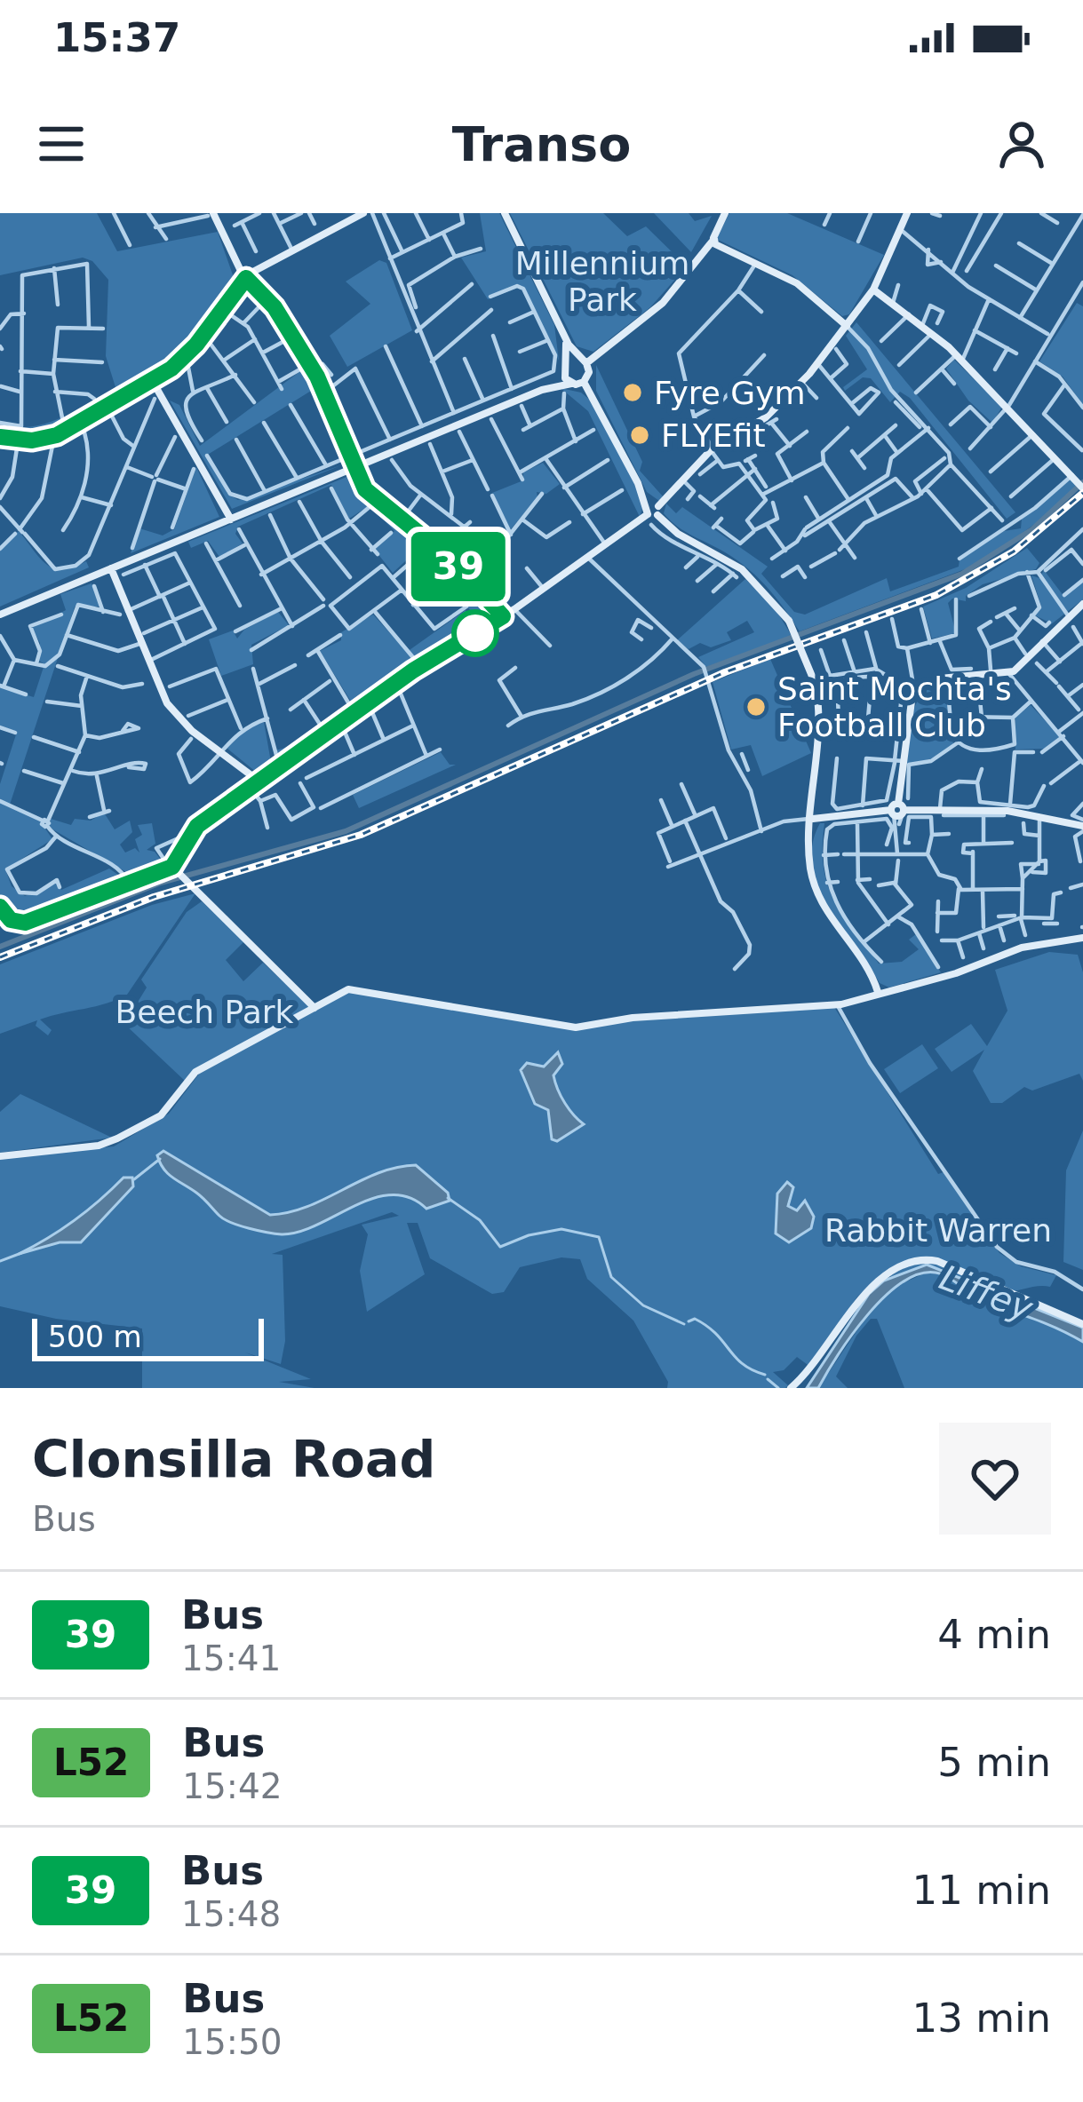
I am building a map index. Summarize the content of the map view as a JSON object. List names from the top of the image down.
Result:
{
  "water": ["Liffey"],
  "parks": ["Millennium Park", "Beech Park", "Rabbit Warren"],
  "places": ["Fyre Gym", "FLYEfit", "Saint Mochta's Football Club"],
  "lines": ["bus line 39"],
  "scale_bar": "500 m",
  "page": {
    "status": "15:37",
    "header": "Transo",
    "on_map": "39",
    "scale": "500 m",
    "heading": ["Clonsilla Road", "Bus"],
    "list": [
      {
        "mark": "39",
        "name": "Bus",
        "note": "15:41",
        "value": "4 min"
      },
      {
        "mark": "L52",
        "name": "Bus",
        "note": "15:42",
        "value": "5 min"
      },
      {
        "mark": "39",
        "name": "Bus",
        "note": "15:48",
        "value": "11 min"
      },
      {
        "mark": "L52",
        "name": "Bus",
        "note": "15:50",
        "value": "13 min"
      }
    ]
  }
}
